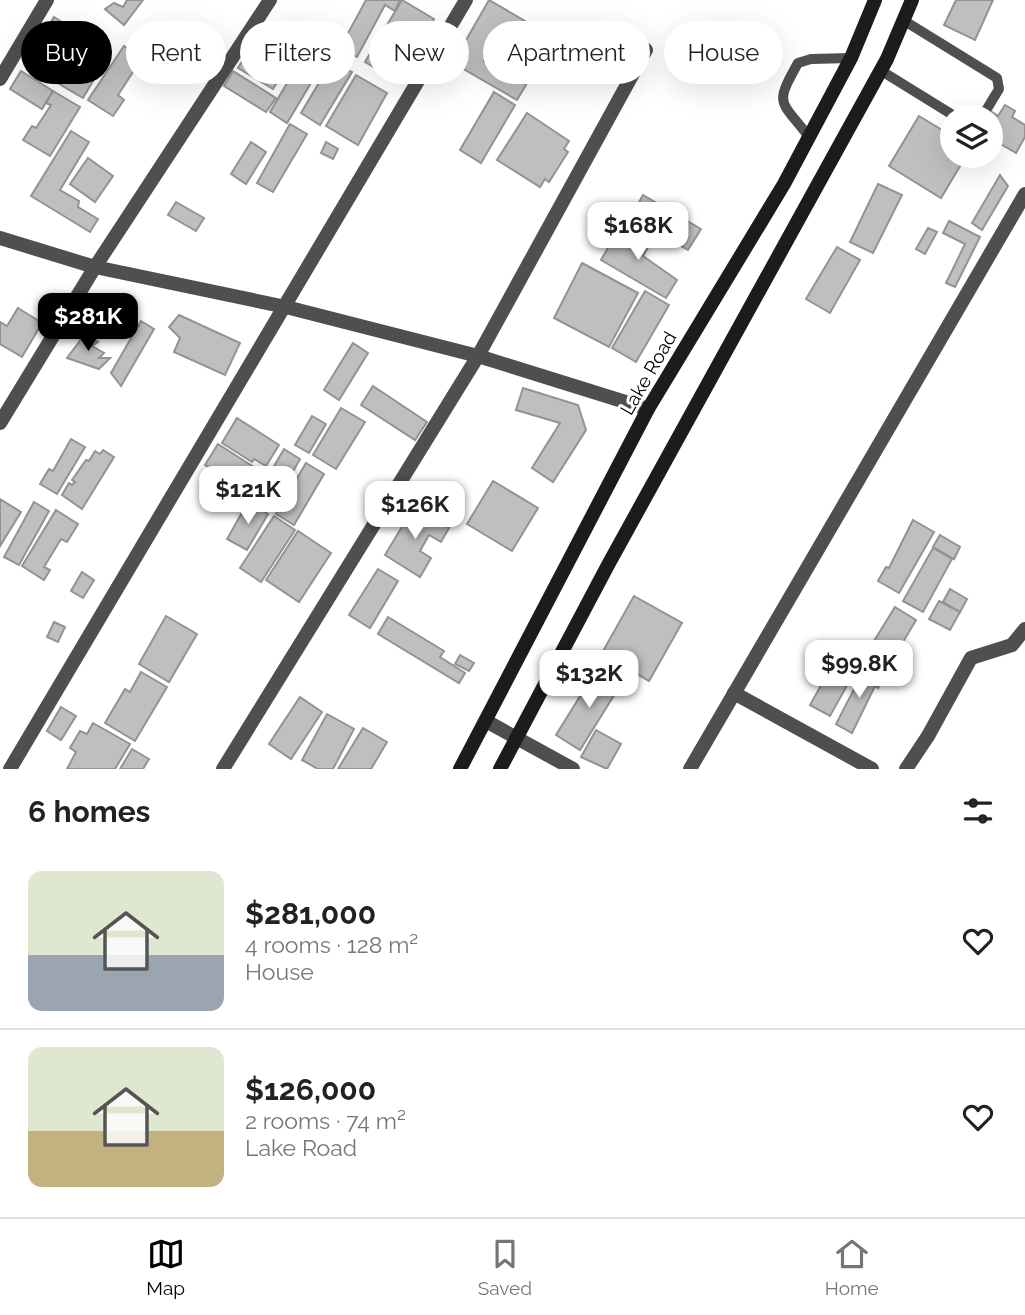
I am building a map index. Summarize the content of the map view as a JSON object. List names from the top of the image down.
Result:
{
  "streets": {
    "main road": ["Lake Road"]
  },
  "page": {
    "chip": [
      "Buy",
      "Rent",
      "Filters",
      "New",
      "Apartment",
      "House"
    ],
    "price": [
      "$168K",
      "$281K",
      "$121K",
      "$126K",
      "$99.8K",
      "$132K"
    ],
    "heading": "6 homes",
    "list": [
      {
        "name": "$281,000",
        "note": "4 rooms · 128 m² · House"
      },
      {
        "name": "$126,000",
        "note": "2 rooms · 74 m² · Lake Road"
      }
    ],
    "tabs": ["Map", "Saved", "Home"]
  }
}
